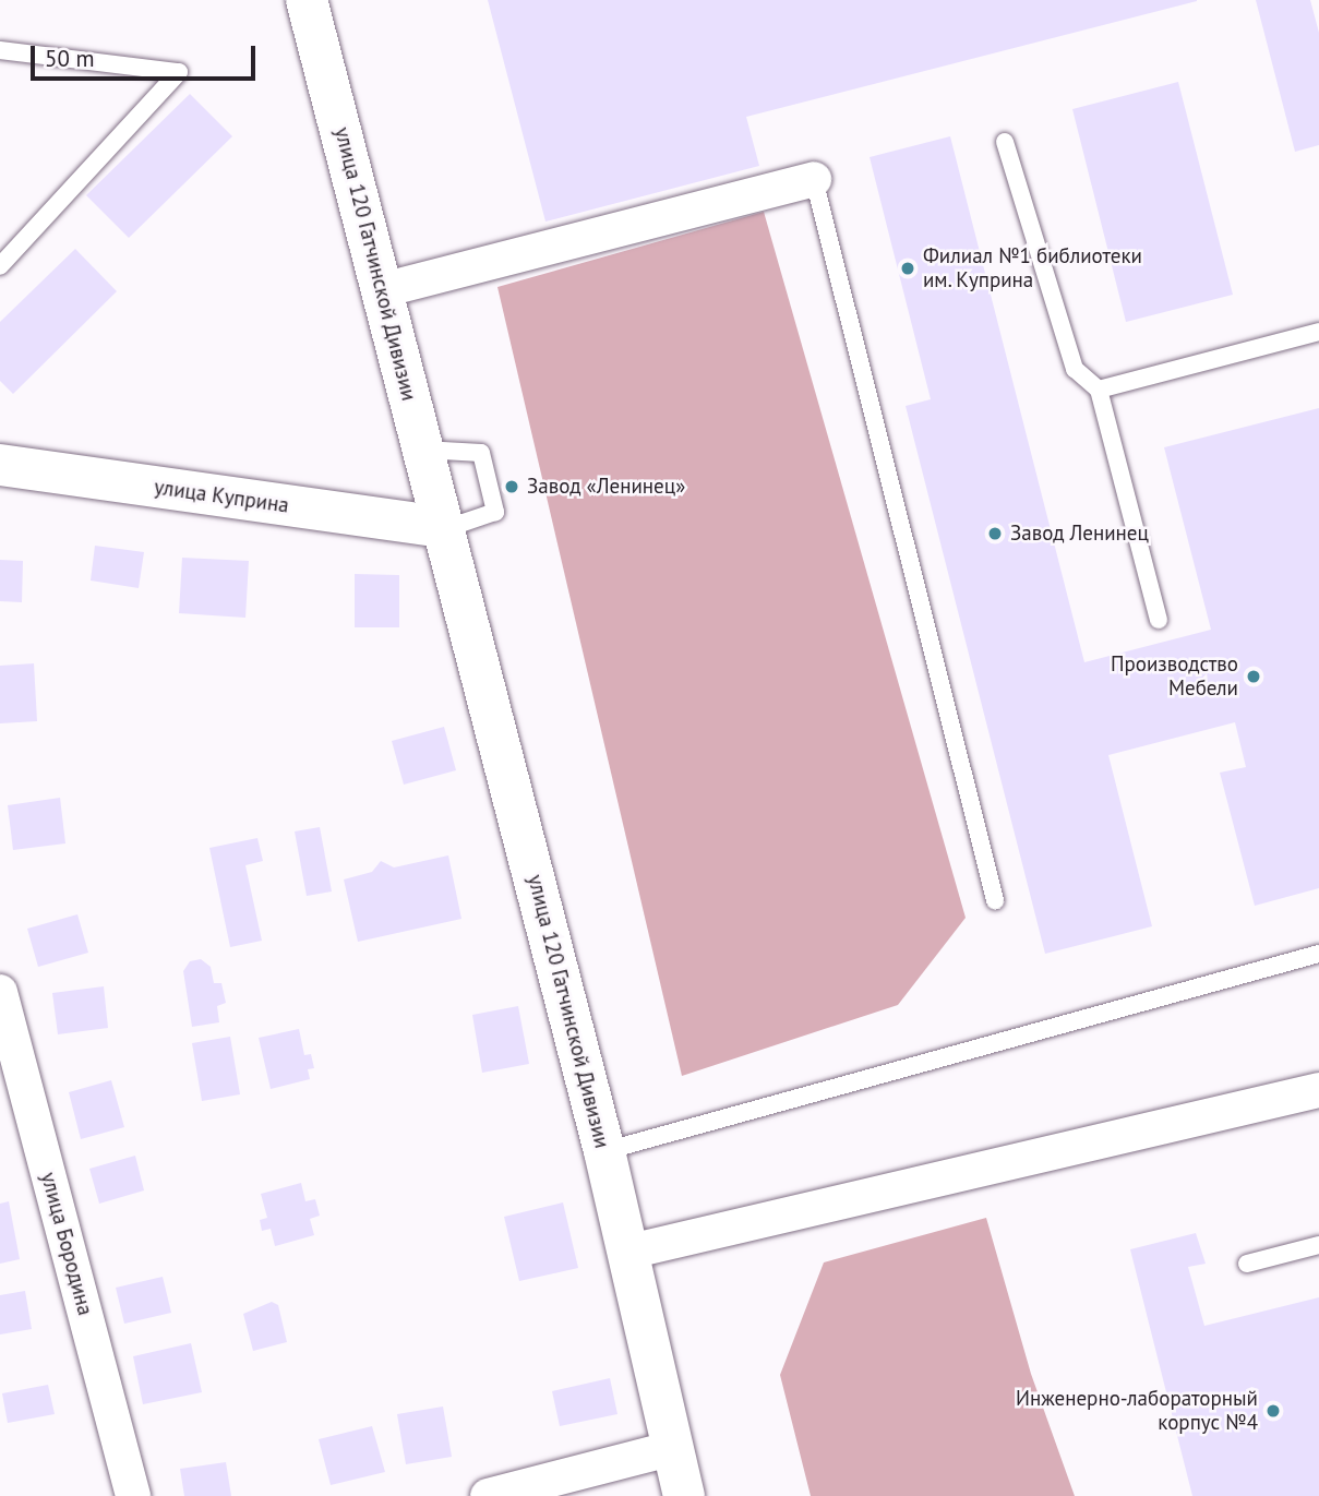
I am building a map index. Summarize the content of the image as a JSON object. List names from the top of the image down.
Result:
{
  "streets": {
    "main road": ["улица 120 Гатчинской Дивизии", "улица Куприна"],
    "street": ["улица Бородина"]
  },
  "crossings": [
    ["улица 120 Гатчинской Дивизии", "улица Куприна"]
  ],
  "places": [
    "Филиал №1 библиотеки им. Куприна",
    "Завод «Ленинец»",
    "Завод Ленинец",
    "Производство Мебели",
    "Инженерно-лабораторный корпус №4"
  ],
  "scale_bar": "50 m"
}
